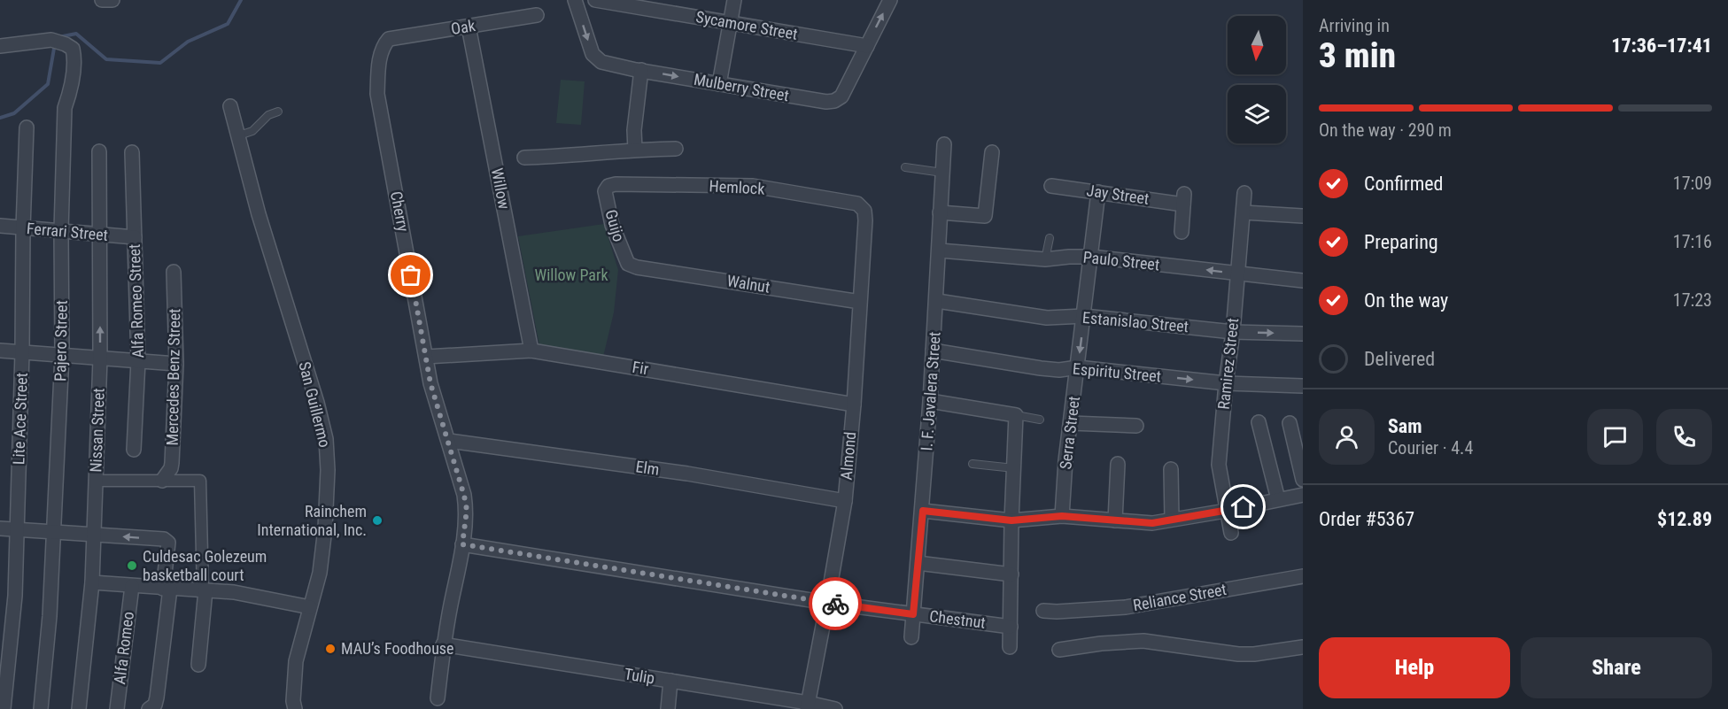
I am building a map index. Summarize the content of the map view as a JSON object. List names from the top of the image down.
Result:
{
  "streets": {
    "street": [
      "Sycamore Street",
      "Oak",
      "Mulberry Street",
      "Hemlock",
      "Willow",
      "Jay Street",
      "Cherry",
      "Guijo",
      "Ferrari Street",
      "Paulo Street",
      "Walnut",
      "Alfa Romeo Street",
      "Estanislao Street",
      "Pajero Street",
      "Ramirez Street",
      "Fir",
      "Espiritu Street",
      "Mercedes Benz Street",
      "I. F. Javalera Street",
      "San Guillermo",
      "Lite Ace Street",
      "Nissan Street",
      "Serra Street",
      "Almond",
      "Elm",
      "Reliance Street",
      "Chestnut",
      "Alfa Romeo",
      "Tulip"
    ]
  },
  "crossings": [
    ["Sycamore Street", "Mulberry Street"],
    ["Oak", "Willow"],
    ["Oak", "Cherry"],
    ["Hemlock", "Guijo"],
    ["Hemlock", "Almond"],
    ["Willow", "Fir"],
    ["Jay Street", "Serra Street"],
    ["Cherry", "Fir"],
    ["Cherry", "Elm"],
    ["Cherry", "Chestnut"],
    ["Cherry", "Tulip"],
    ["Guijo", "Walnut"],
    ["Ferrari Street", "Alfa Romeo Street"],
    ["Ferrari Street", "Pajero Street"],
    ["Ferrari Street", "Lite Ace Street"],
    ["Ferrari Street", "Nissan Street"],
    ["Paulo Street", "Ramirez Street"],
    ["Paulo Street", "I. F. Javalera Street"],
    ["Paulo Street", "Serra Street"],
    ["Walnut", "Almond"],
    ["Estanislao Street", "Ramirez Street"],
    ["Estanislao Street", "I. F. Javalera Street"],
    ["Estanislao Street", "Serra Street"],
    ["Ramirez Street", "Espiritu Street"],
    ["Fir", "Almond"],
    ["Espiritu Street", "I. F. Javalera Street"],
    ["Espiritu Street", "Serra Street"],
    ["I. F. Javalera Street", "Chestnut"],
    ["Almond", "Elm"],
    ["Almond", "Chestnut"],
    ["Almond", "Tulip"]
  ],
  "one_way": ["Paulo Street"],
  "parks": ["Willow Park"],
  "places": ["Rainchem International, Inc.", "Culdesac Golezeum basketball court", "MAU’s Foodhouse"],
  "north": "bottom",
  "page": {
    "heading": ["3 min", "Arriving in", "17:36–17:41"],
    "panel": [
      "Sam",
      "Courier · 4.4",
      "Order #5367",
      "$12.89"
    ],
    "bar": "On the way · 290 m",
    "list": [
      ["Confirmed", "17:09"],
      ["Preparing", "17:16"],
      ["On the way", "17:23"],
      "Delivered"
    ],
    "buttons": ["Help", "Share"]
  }
}
